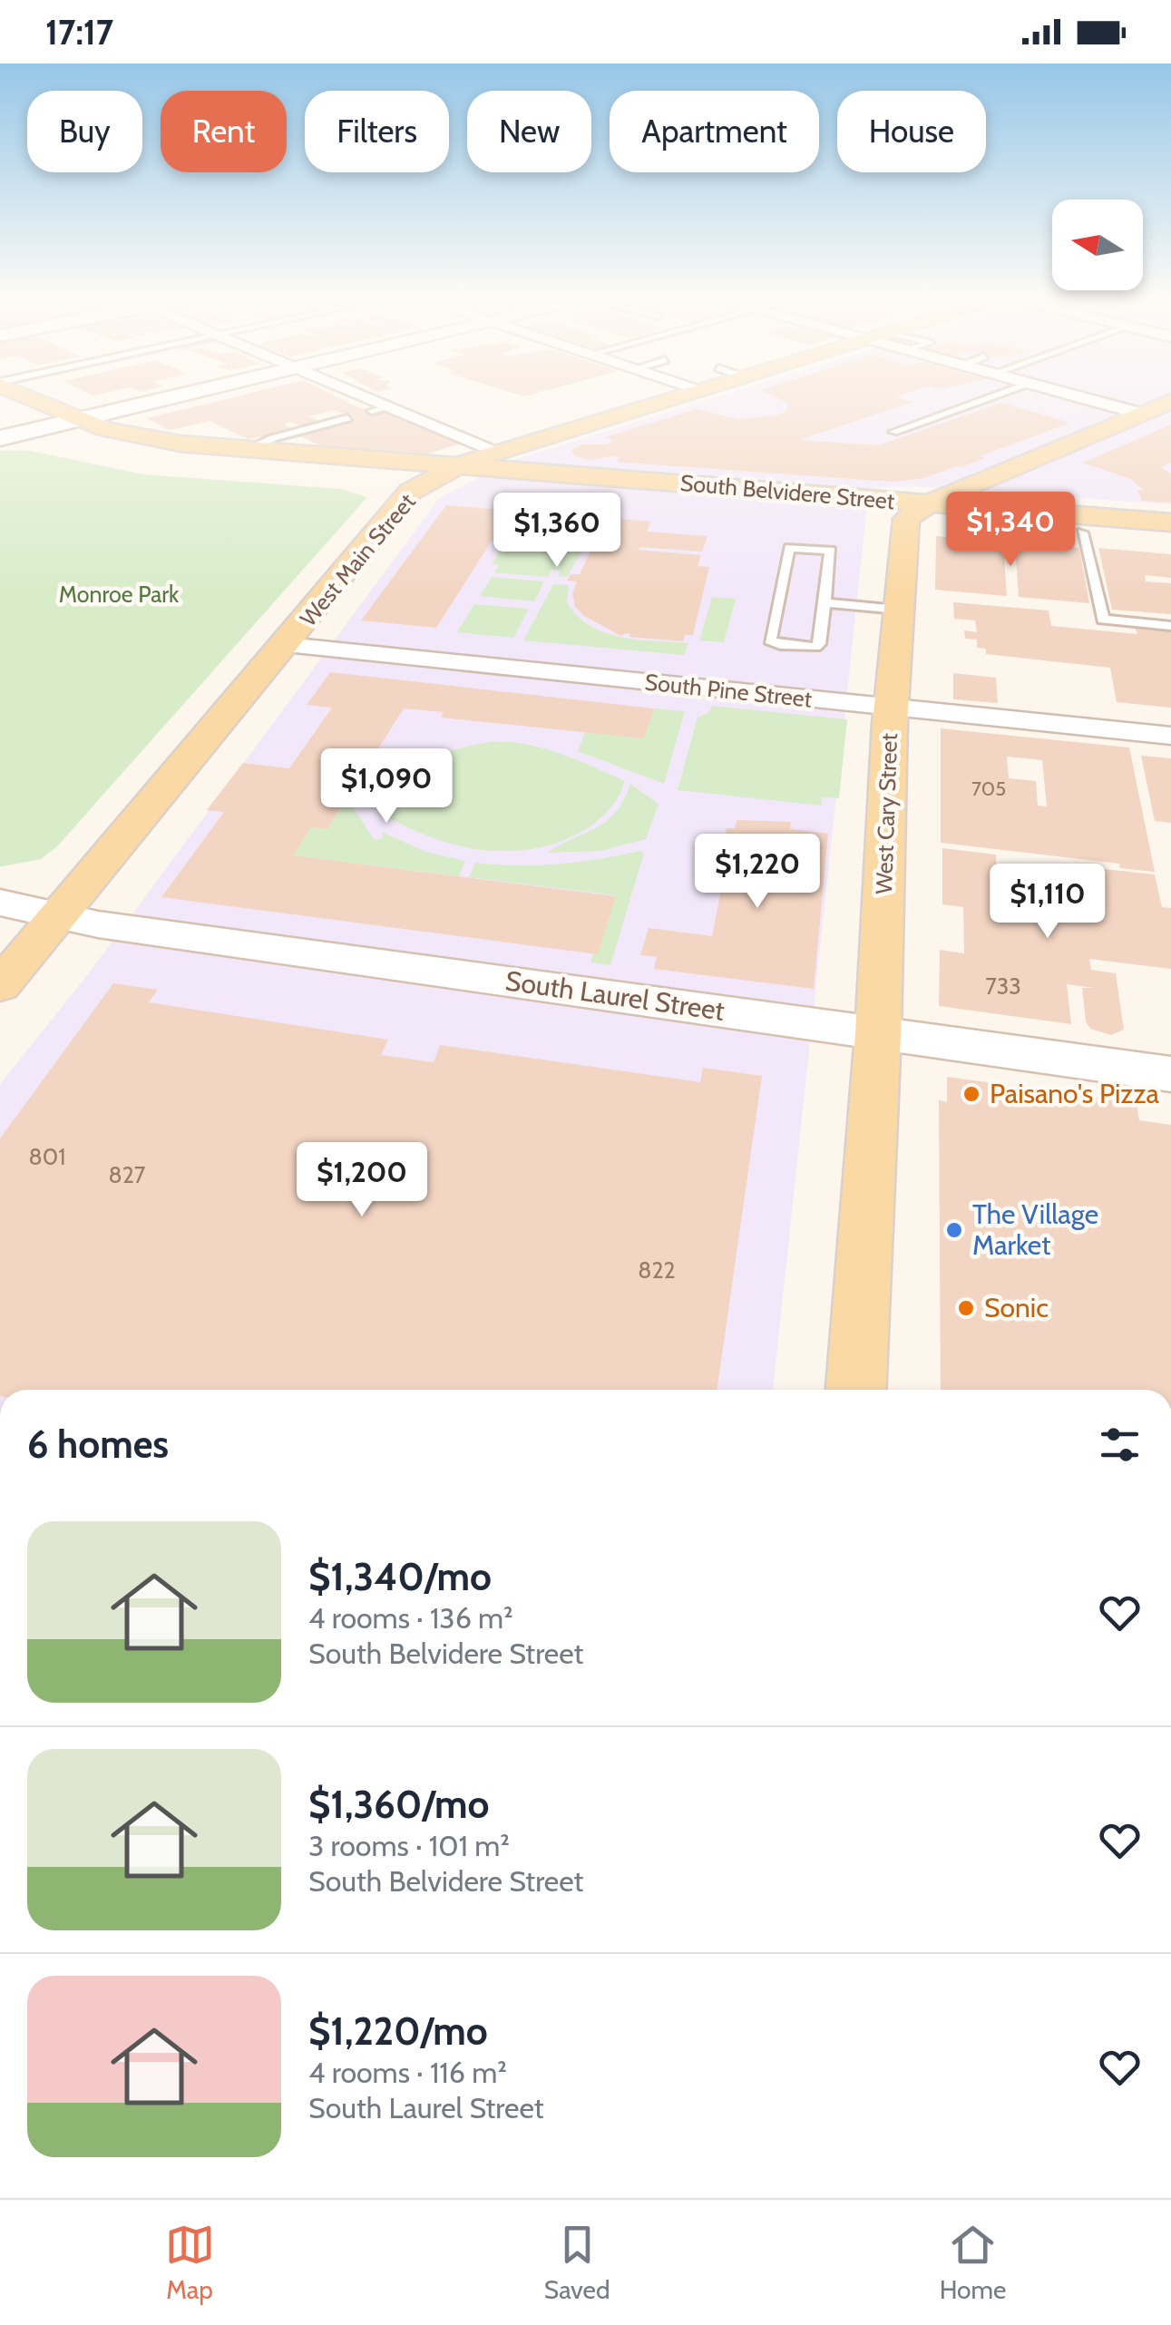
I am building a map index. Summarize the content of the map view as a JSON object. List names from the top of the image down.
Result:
{
  "streets": {
    "main road": ["South Belvidere Street", "West Main Street", "West Cary Street"],
    "street": ["South Pine Street", "South Laurel Street"]
  },
  "crossings": [
    ["South Belvidere Street", "West Main Street"],
    ["South Belvidere Street", "West Cary Street"],
    ["West Main Street", "South Pine Street"],
    ["West Main Street", "South Laurel Street"],
    ["South Pine Street", "West Cary Street"],
    ["West Cary Street", "South Laurel Street"]
  ],
  "parks": ["Monroe Park"],
  "places": ["Paisano's Pizza", "The Village Market", "Sonic"],
  "house_numbers": [
    "705",
    "733",
    "801",
    "827",
    "822"
  ],
  "north": "left",
  "page": {
    "status": "17:17",
    "chip": [
      "Buy",
      "Rent",
      "Filters",
      "New",
      "Apartment",
      "House"
    ],
    "price": [
      "$1,340",
      "$1,360",
      "$1,090",
      "$1,220",
      "$1,110",
      "$1,200"
    ],
    "heading": "6 homes",
    "list": [
      {
        "name": "$1,340/mo",
        "note": "4 rooms · 136 m² · South Belvidere Street"
      },
      {
        "name": "$1,360/mo",
        "note": "3 rooms · 101 m² · South Belvidere Street"
      },
      {
        "name": "$1,220/mo",
        "note": "4 rooms · 116 m² · South Laurel Street"
      }
    ],
    "tabs": ["Map", "Saved", "Home"]
  }
}
